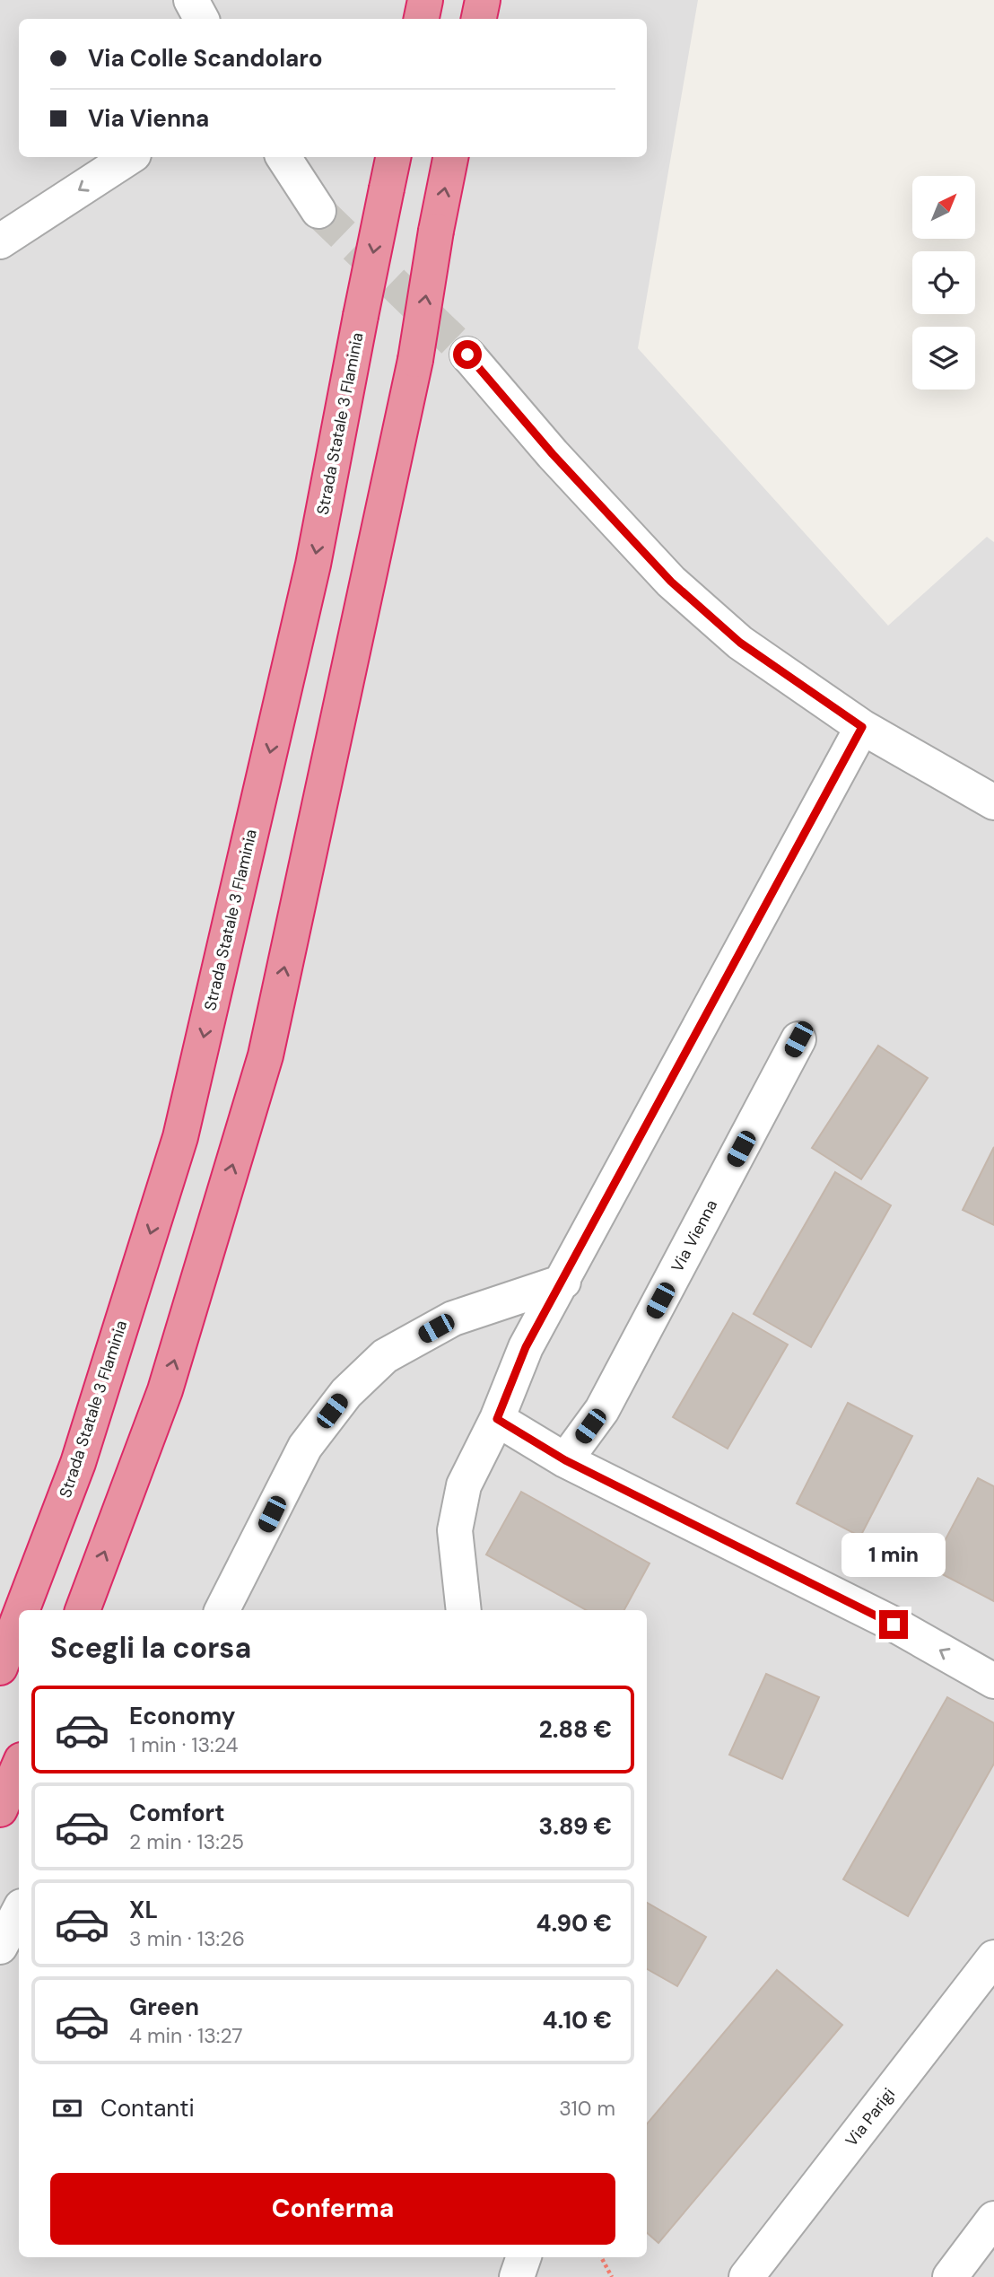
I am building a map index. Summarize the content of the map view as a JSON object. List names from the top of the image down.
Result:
{
  "streets": {
    "highway": ["Strada Statale 3 Flaminia"],
    "street": ["Via Vienna", "Via Parigi"]
  },
  "north": "top right",
  "page": {
    "banner": ["Via Colle Scandolaro", "Via Vienna"],
    "bubble": "1 min",
    "heading": "Scegli la corsa",
    "list": [
      {
        "name": "Economy",
        "note": "1 min · 13:24",
        "value": "2.88 €"
      },
      {
        "name": "Comfort",
        "note": "2 min · 13:25",
        "value": "3.89 €"
      },
      {
        "name": "XL",
        "note": "3 min · 13:26",
        "value": "4.90 €"
      },
      {
        "name": "Green",
        "note": "4 min · 13:27",
        "value": "4.10 €"
      }
    ],
    "pay": ["Contanti", "310 m"],
    "buttons": "Conferma"
  }
}
